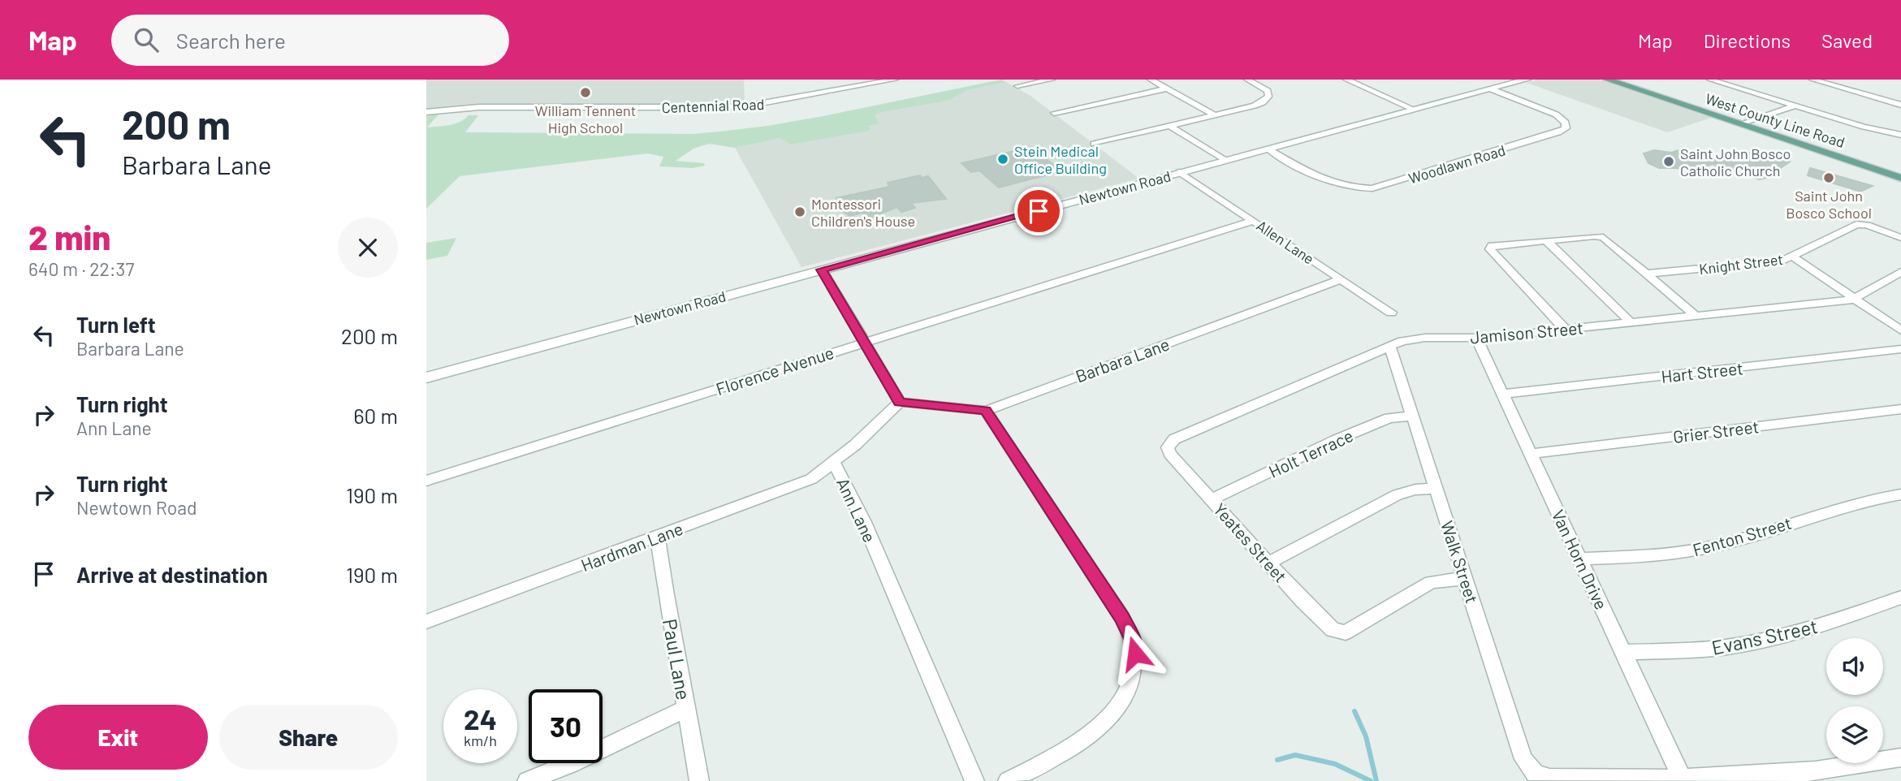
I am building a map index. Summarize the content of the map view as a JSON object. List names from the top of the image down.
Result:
{
  "streets": {
    "main road": ["West County Line Road"],
    "street": [
      "Centennial Road",
      "Woodlawn Road",
      "Newtown Road",
      "Allen Lane",
      "Knight Street",
      "Jamison Street",
      "Barbara Lane",
      "Florence Avenue",
      "Hart Street",
      "Grier Street",
      "Holt Terrace",
      "Ann Lane",
      "Fenton Street",
      "Yeates Street",
      "Hardman Lane",
      "Van Horn Drive",
      "Walk Street",
      "Evans Street",
      "Paul Lane"
    ]
  },
  "crossings": [
    ["Woodlawn Road", "Newtown Road"],
    ["Newtown Road", "Allen Lane"],
    ["Allen Lane", "Barbara Lane"],
    ["Allen Lane", "Florence Avenue"],
    ["Jamison Street", "Yeates Street"],
    ["Jamison Street", "Van Horn Drive"],
    ["Jamison Street", "Walk Street"],
    ["Barbara Lane", "Ann Lane"],
    ["Hart Street", "Van Horn Drive"],
    ["Grier Street", "Van Horn Drive"],
    ["Holt Terrace", "Yeates Street"],
    ["Holt Terrace", "Walk Street"],
    ["Ann Lane", "Hardman Lane"],
    ["Fenton Street", "Van Horn Drive"],
    ["Yeates Street", "Walk Street"],
    ["Hardman Lane", "Paul Lane"],
    ["Van Horn Drive", "Walk Street"],
    ["Van Horn Drive", "Evans Street"]
  ],
  "places": [
    "William Tennent High School",
    "Stein Medical Office Building",
    "Saint John Bosco Catholic Church",
    "Saint John Bosco School",
    "Montessori Children's House"
  ],
  "page": {
    "header": "Map",
    "search": "Search here",
    "nav": ["Map", "Directions", "Saved"],
    "turn": ["200 m", "Barbara Lane"],
    "heading": ["2 min", "640 m · 22:37"],
    "list": [
      {
        "name": "Turn left",
        "note": "Barbara Lane",
        "value": "200 m"
      },
      {
        "name": "Turn right",
        "note": "Ann Lane",
        "value": "60 m"
      },
      {
        "name": "Turn right",
        "note": "Newtown Road",
        "value": "190 m"
      },
      {
        "name": "Arrive at destination",
        "value": "190 m"
      }
    ],
    "speed": "24 km/h",
    "limit": "30",
    "buttons": ["Exit", "Share"]
  }
}
